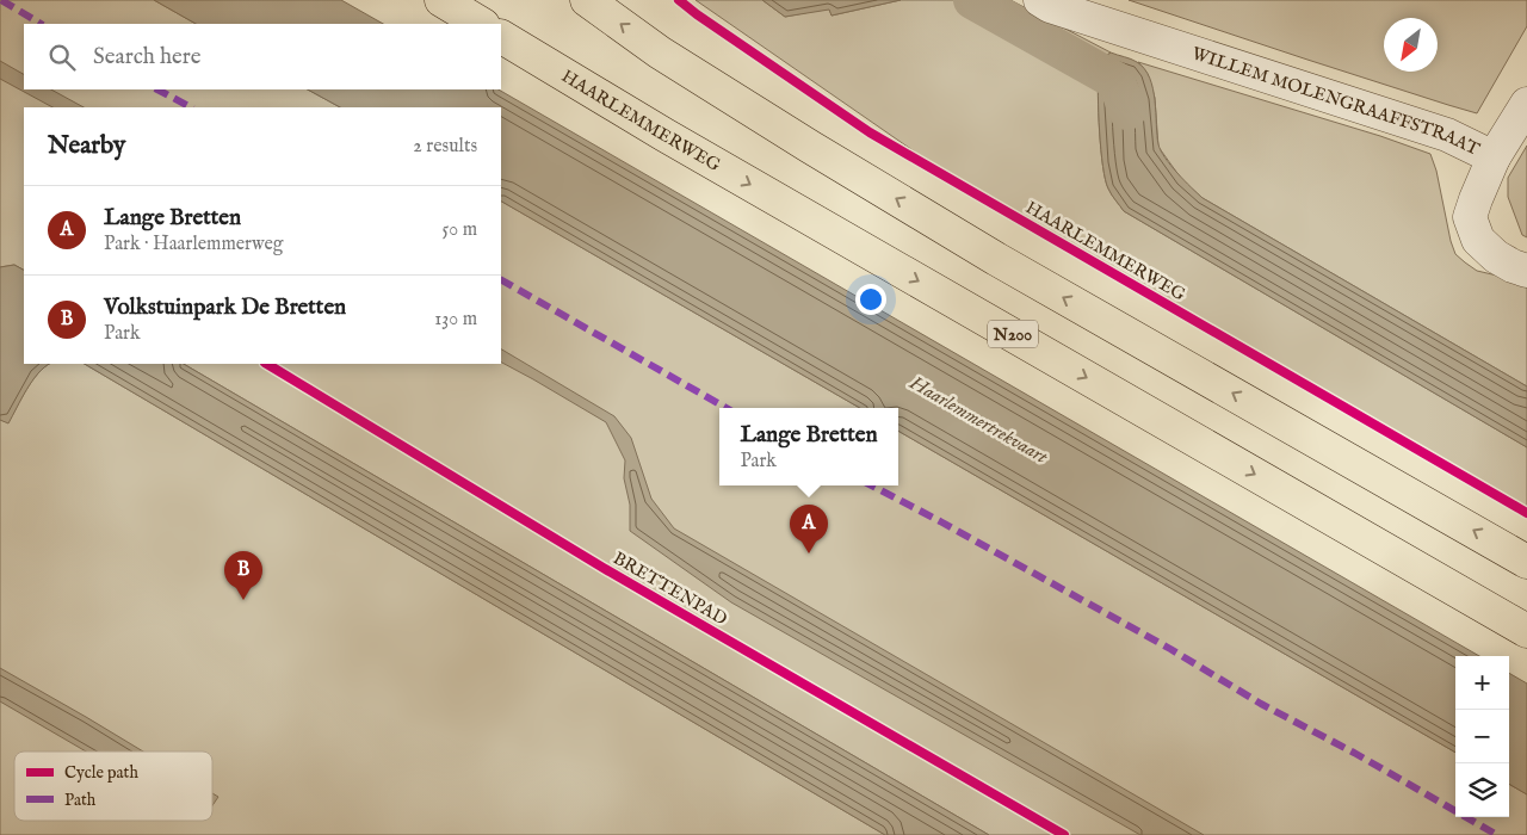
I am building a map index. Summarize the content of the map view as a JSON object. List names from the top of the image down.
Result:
{
  "streets": {
    "main road": ["HAARLEMMERWEG", "N200"],
    "street": ["WILLEM MOLENGRAAFFSTRAAT"],
    "cycle path": ["BRETTENPAD"]
  },
  "water": ["Haarlemmertrekvaart"],
  "legend": ["Cycle path", "Path"],
  "north": "bottom left",
  "page": {
    "search": "Search here",
    "heading": ["Nearby", "2 results"],
    "list": [
      {
        "mark": "A",
        "name": "Lange Bretten",
        "note": "Park · Haarlemmerweg",
        "value": "50 m"
      },
      {
        "mark": "B",
        "name": "Volkstuinpark De Bretten",
        "note": "Park",
        "value": "130 m"
      }
    ],
    "popup": ["Lange Bretten", "Park"],
    "pins": ["A", "B"],
    "map_buttons": ["+", "−"]
  }
}
